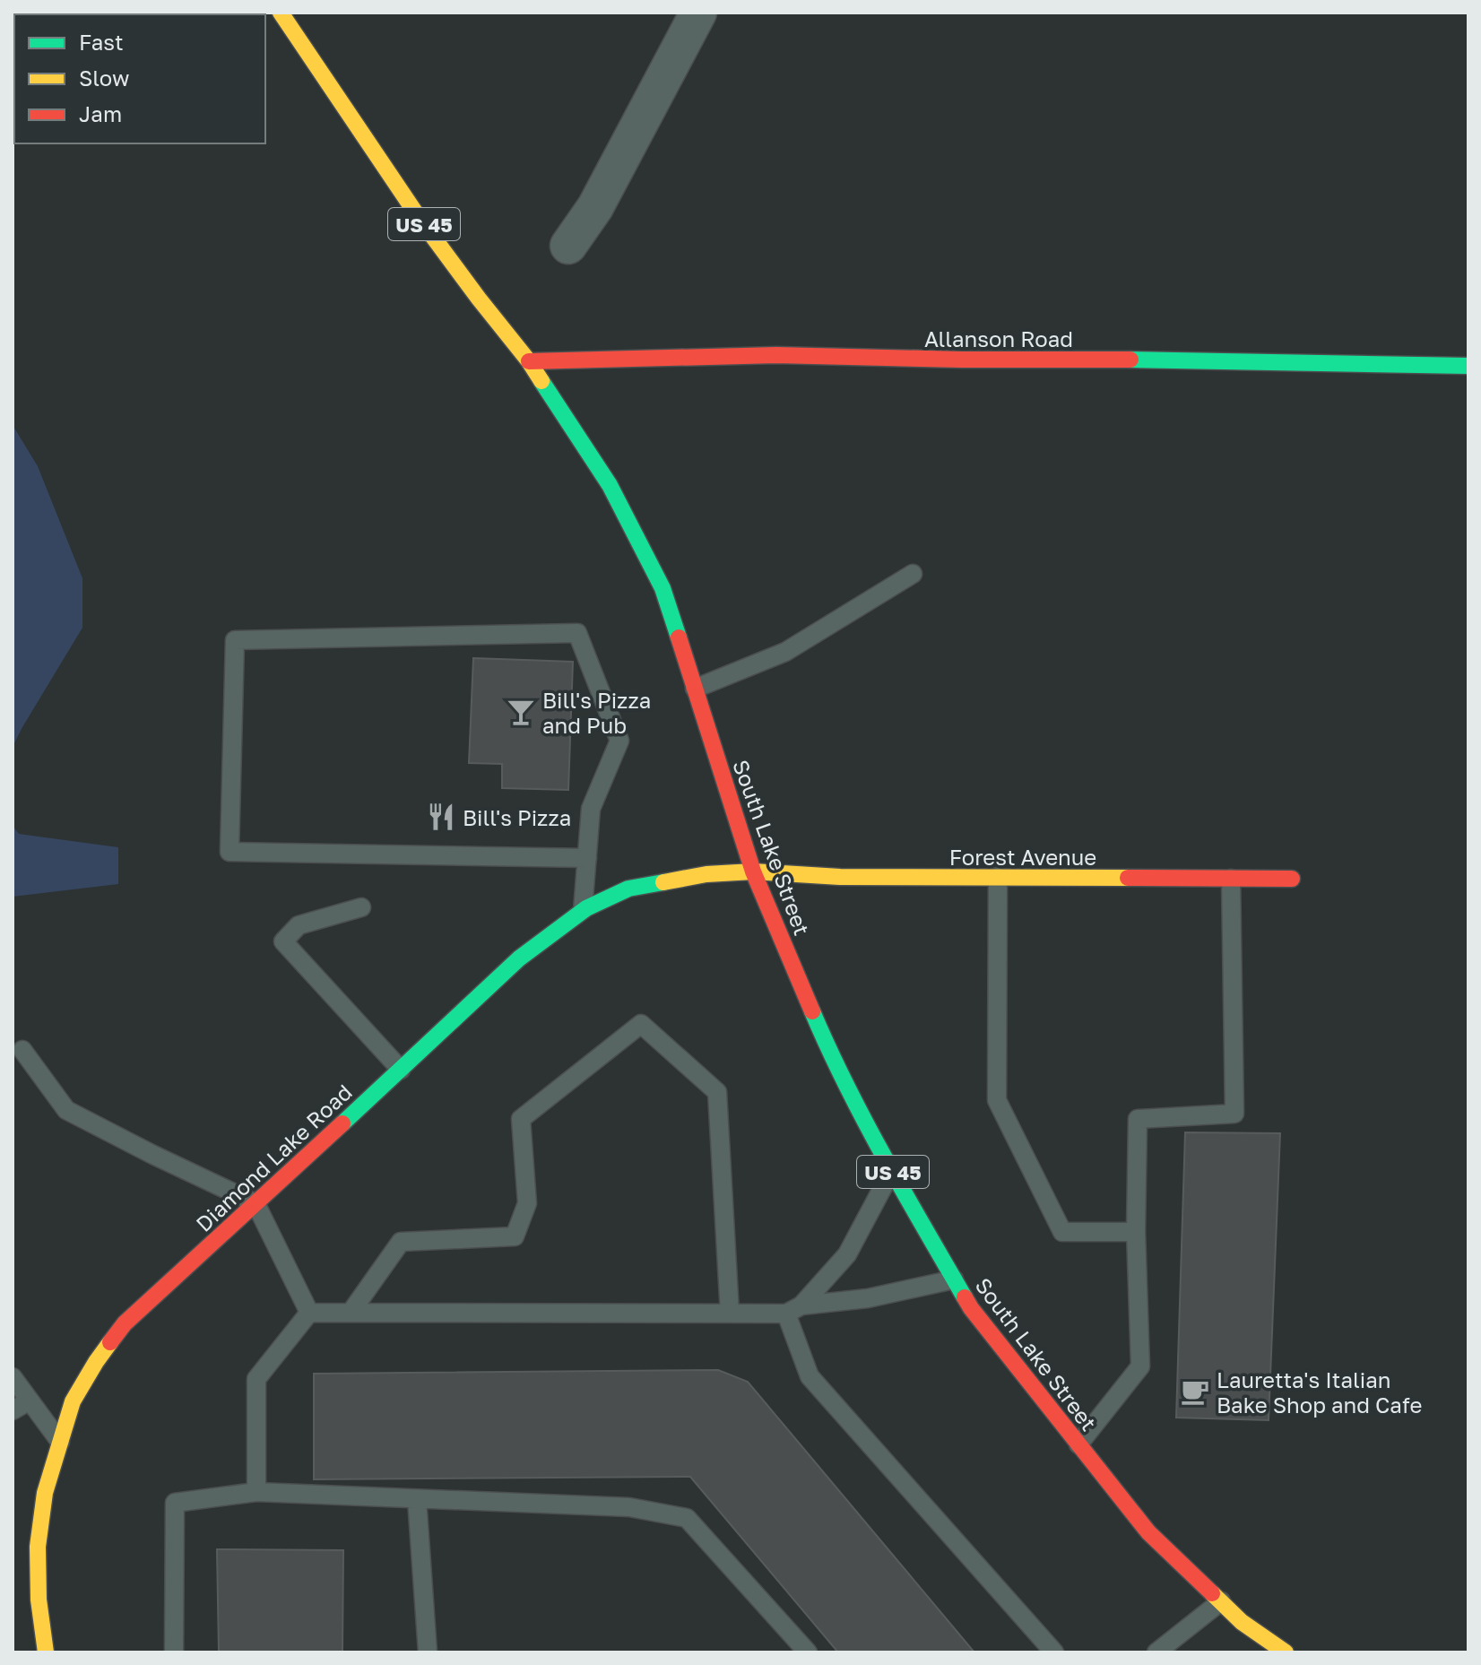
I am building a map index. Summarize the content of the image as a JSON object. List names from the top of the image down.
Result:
{
  "streets": {
    "street": [
      "US 45",
      "Allanson Road",
      "South Lake Street",
      "Forest Avenue",
      "Diamond Lake Road"
    ]
  },
  "crossings": [
    ["Allanson Road", "South Lake Street"],
    ["South Lake Street", "Forest Avenue"],
    ["South Lake Street", "Diamond Lake Road"],
    ["Forest Avenue", "Diamond Lake Road"]
  ],
  "places": {
    "bar": ["Bill's Pizza and Pub"],
    "restaurant": ["Bill's Pizza"],
    "cafe": ["Lauretta's Italian Bake Shop and Cafe"]
  },
  "legend": ["Fast", "Slow", "Jam"]
}
